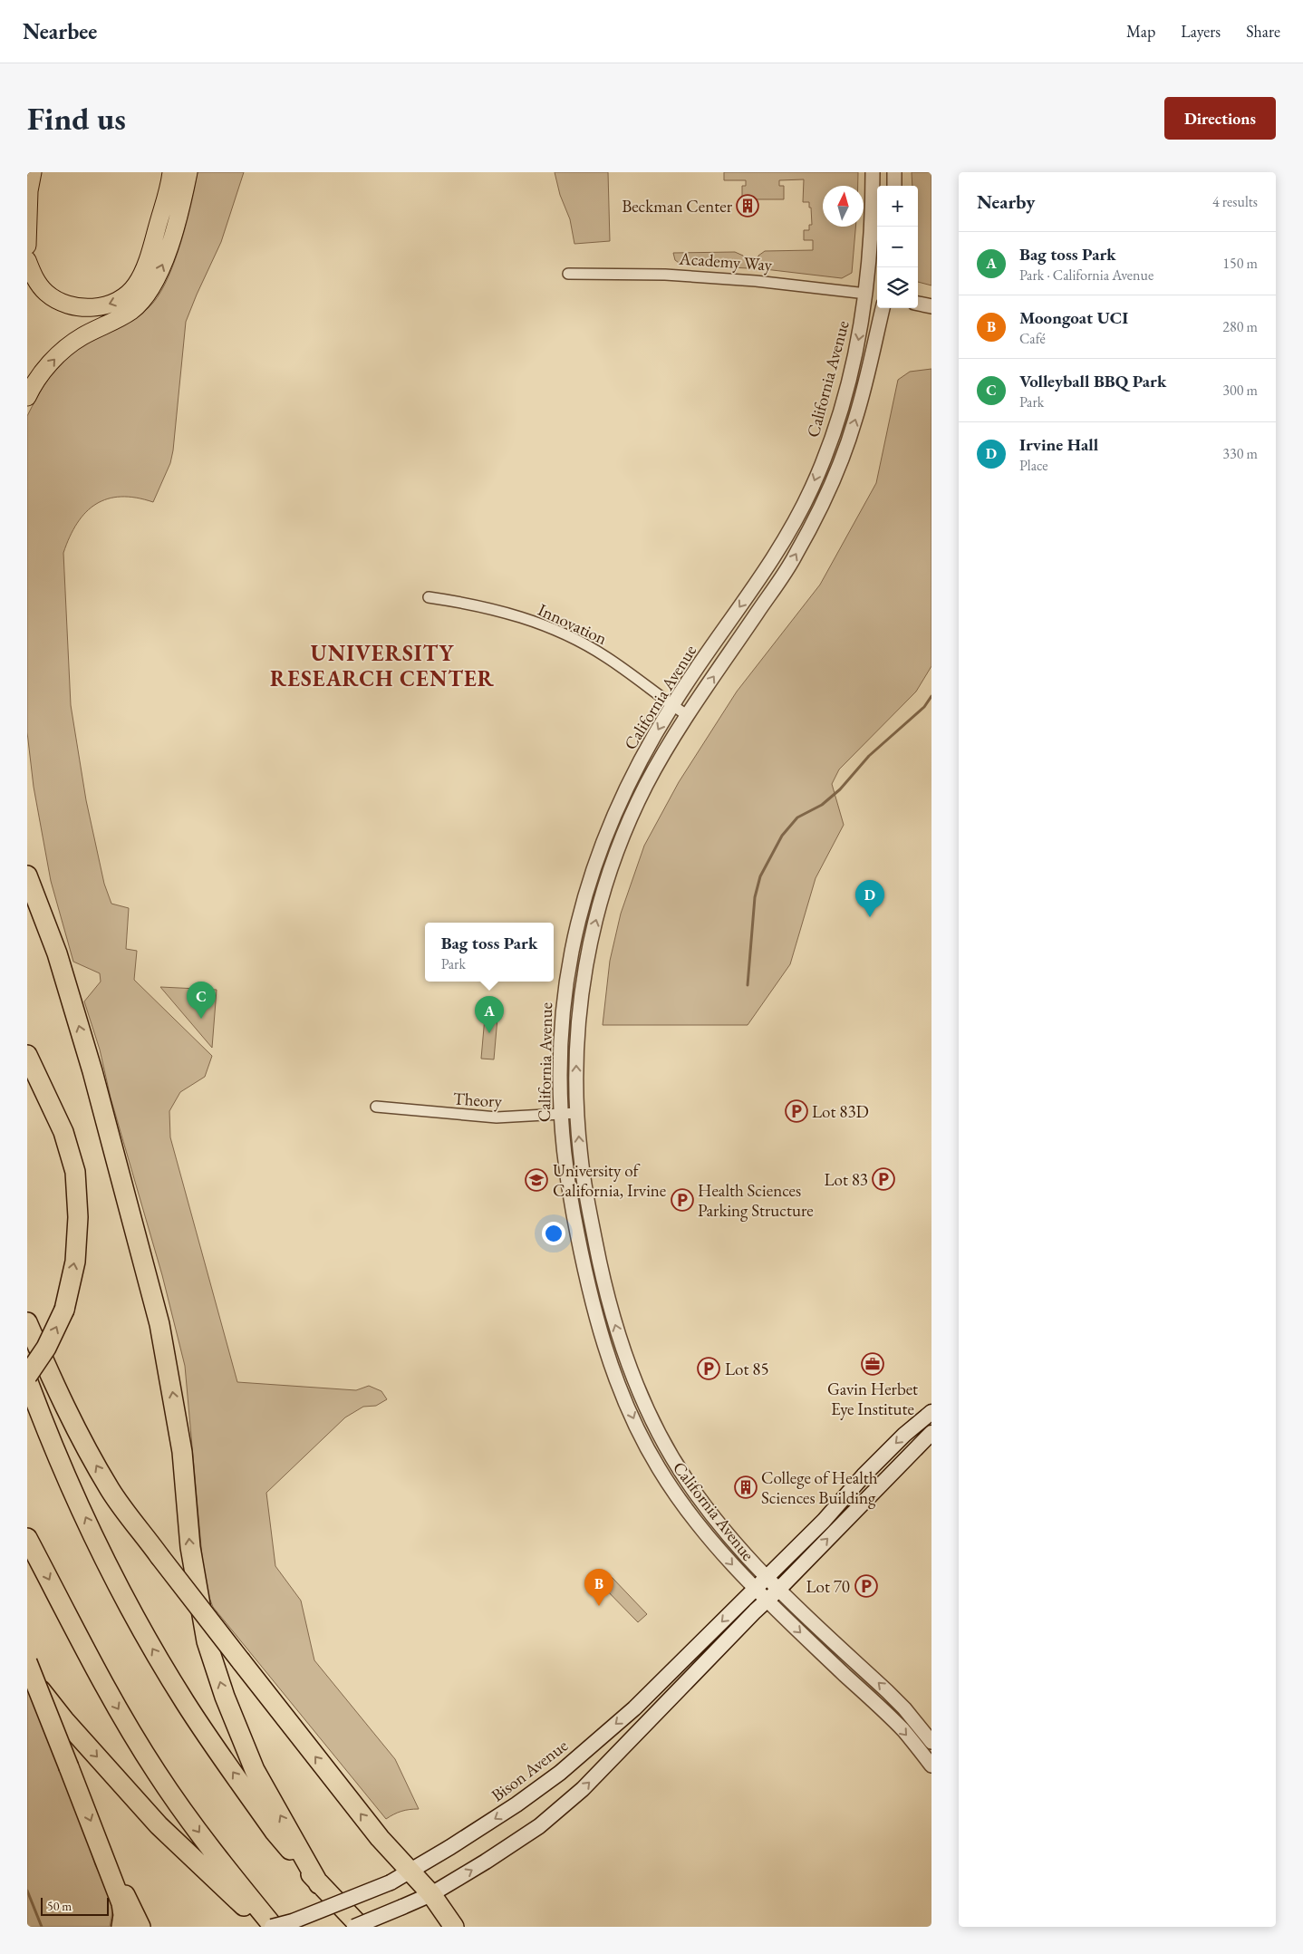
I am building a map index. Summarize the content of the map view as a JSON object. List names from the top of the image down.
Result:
{
  "streets": {
    "main road": ["Bison Avenue"],
    "street": [
      "Academy Way",
      "California Avenue",
      "Innovation",
      "Theory"
    ]
  },
  "crossings": [
    ["Academy Way", "California Avenue"],
    ["California Avenue", "Innovation"],
    ["California Avenue", "Theory"],
    ["California Avenue", "Bison Avenue"]
  ],
  "districts": ["UNIVERSITY RESEARCH CENTER"],
  "places": {
    "building": ["Beckman Center", "College of Health Sciences Building"],
    "parking": [
      "Lot 83D",
      "Lot 83",
      "Health Sciences Parking Structure",
      "Lot 85",
      "Lot 70"
    ],
    "school or university": ["University of California, Irvine"],
    "office": ["Gavin Herbet Eye Institute"]
  },
  "scale_bar": "50 m",
  "north": "top",
  "page": {
    "header": "Nearbee",
    "nav": ["Map", "Layers", "Share"],
    "buttons": "Directions",
    "title": "Find us",
    "heading": ["Nearby", "4 results"],
    "map_buttons": ["+", "−"],
    "list": [
      {
        "mark": "A",
        "name": "Bag toss Park",
        "note": "Park · California Avenue",
        "value": "150 m"
      },
      {
        "mark": "B",
        "name": "Moongoat UCI",
        "note": "Café",
        "value": "280 m"
      },
      {
        "mark": "C",
        "name": "Volleyball BBQ Park",
        "note": "Park",
        "value": "300 m"
      },
      {
        "mark": "D",
        "name": "Irvine Hall",
        "note": "Place",
        "value": "330 m"
      }
    ],
    "pins": [
      "D",
      "C",
      "A",
      "B"
    ],
    "popup": ["Bag toss Park", "Park"],
    "scale": "50 m"
  }
}
